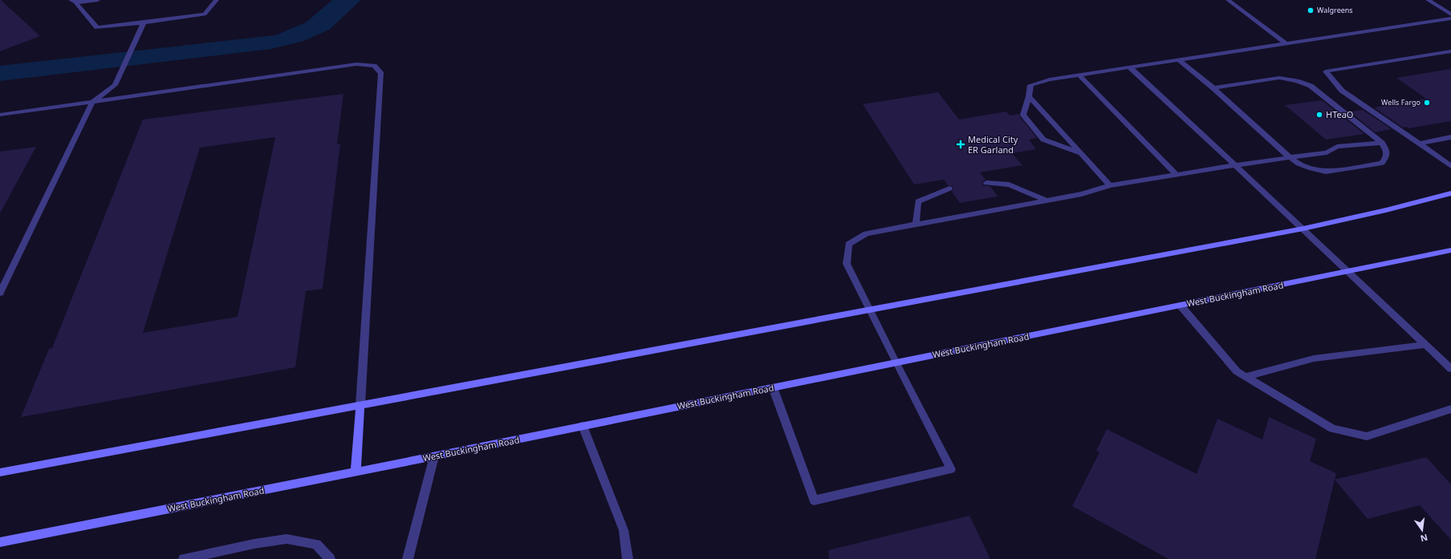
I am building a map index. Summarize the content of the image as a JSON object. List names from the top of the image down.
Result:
{
  "streets": {
    "main road": ["West Buckingham Road"]
  },
  "places": {
    "other": ["Walgreens", "Wells Fargo", "HTeaO"],
    "health": ["Medical City ER Garland"]
  },
  "north": "bottom"
}
